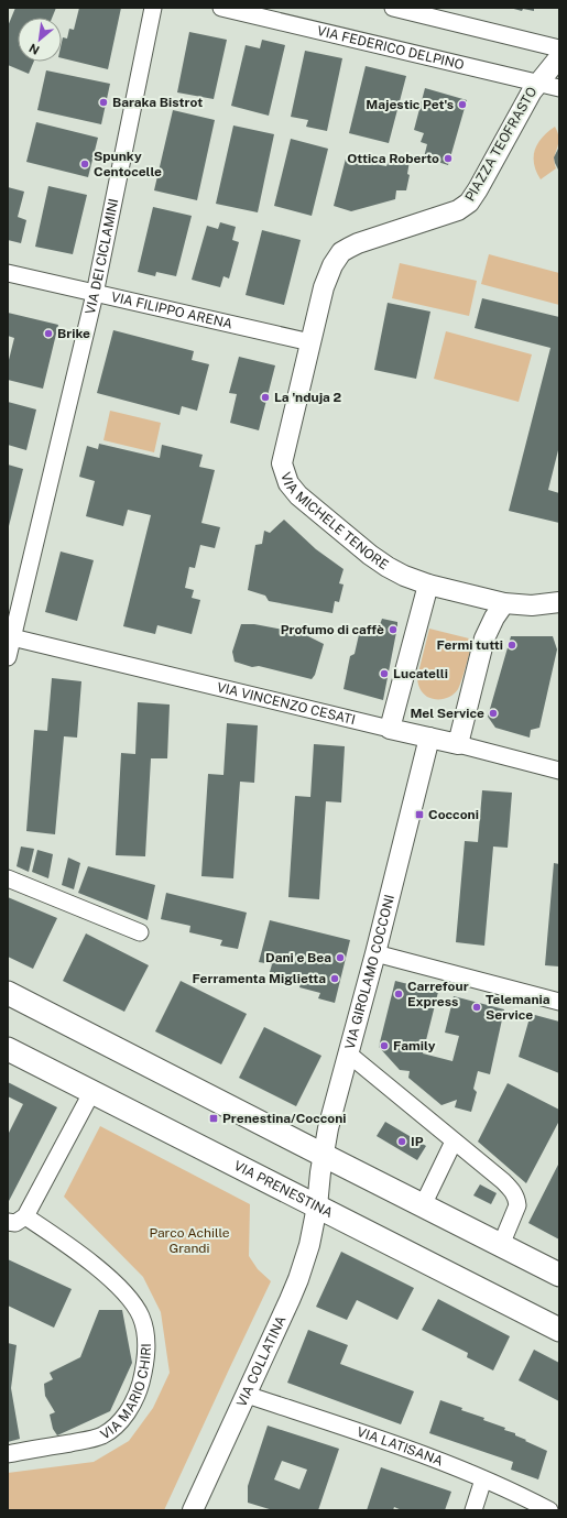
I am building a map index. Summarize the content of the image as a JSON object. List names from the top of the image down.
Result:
{
  "streets": {
    "main road": ["VIA PRENESTINA"],
    "street": [
      "VIA FEDERICO DELPINO",
      "PIAZZA TEOFRASTO",
      "VIA DEI CICLAMINI",
      "VIA FILIPPO ARENA",
      "VIA MICHELE TENORE",
      "VIA VINCENZO CESATI",
      "VIA GIROLAMO COCCONI",
      "VIA COLLATINA",
      "VIA MARIO CHIRI",
      "VIA LATISANA"
    ]
  },
  "crossings": [
    ["VIA FEDERICO DELPINO", "PIAZZA TEOFRASTO"],
    ["PIAZZA TEOFRASTO", "VIA MICHELE TENORE"],
    ["VIA DEI CICLAMINI", "VIA FILIPPO ARENA"],
    ["VIA DEI CICLAMINI", "VIA VINCENZO CESATI"],
    ["VIA FILIPPO ARENA", "VIA MICHELE TENORE"],
    ["VIA VINCENZO CESATI", "VIA GIROLAMO COCCONI"],
    ["VIA GIROLAMO COCCONI", "VIA PRENESTINA"],
    ["VIA GIROLAMO COCCONI", "VIA COLLATINA"],
    ["VIA PRENESTINA", "VIA COLLATINA"],
    ["VIA COLLATINA", "VIA LATISANA"]
  ],
  "parks": ["Parco Achille Grandi"],
  "places": {
    "other": [
      "Baraka Bistrot",
      "Majestic Pet's",
      "Ottica Roberto",
      "Spunky Centocelle",
      "Brike",
      "La 'nduja 2",
      "Profumo di caffè",
      "Fermi tutti",
      "Lucatelli",
      "Mel Service",
      "Dani e Bea",
      "Ferramenta Miglietta",
      "Carrefour Express",
      "Telemania Service",
      "Family",
      "IP"
    ],
    "transit": ["Cocconi", "Prenestina/Cocconi"]
  },
  "north": "bottom left"
}
